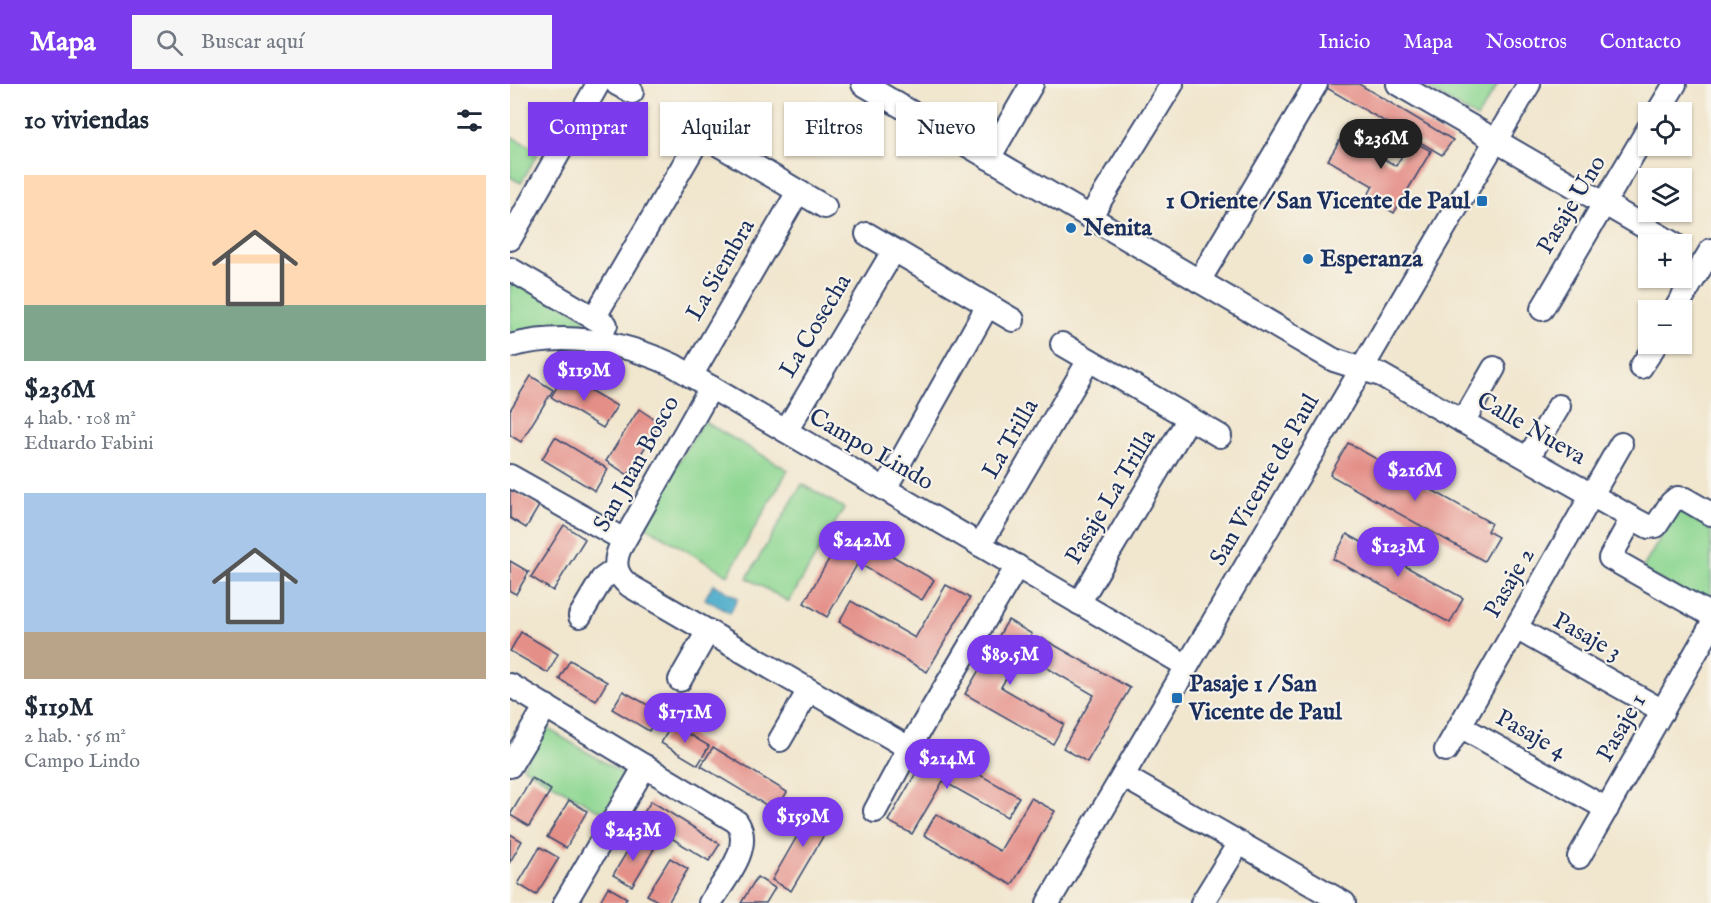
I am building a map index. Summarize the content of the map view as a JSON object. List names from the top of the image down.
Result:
{
  "streets": {
    "street": [
      "Pasaje Uno",
      "La Siembra",
      "La Cosecha",
      "Calle Nueva",
      "La Trilla",
      "Campo Lindo",
      "San Juan Bosco",
      "San Vicente de Paul",
      "Pasaje La Trilla",
      "Pasaje 2",
      "Pasaje 3",
      "Pasaje 1",
      "Pasaje 4"
    ]
  },
  "crossings": [
    ["La Siembra", "Campo Lindo"],
    ["La Siembra", "San Juan Bosco"],
    ["La Cosecha", "Campo Lindo"],
    ["Calle Nueva", "San Vicente de Paul"],
    ["Calle Nueva", "Pasaje 2"],
    ["La Trilla", "Campo Lindo"],
    ["Campo Lindo", "San Juan Bosco"],
    ["Campo Lindo", "San Vicente de Paul"],
    ["Campo Lindo", "Pasaje La Trilla"],
    ["Pasaje 2", "Pasaje 3"],
    ["Pasaje 2", "Pasaje 4"],
    ["Pasaje 3", "Pasaje 1"],
    ["Pasaje 1", "Pasaje 4"]
  ],
  "places": {
    "transit": ["1 Oriente / San Vicente de Paul", "Pasaje 1 / San Vicente de Paul"],
    "other": ["Nenita", "Esperanza"]
  },
  "page": {
    "header": "Mapa",
    "search": "Buscar aquí",
    "nav": [
      "Inicio",
      "Mapa",
      "Nosotros",
      "Contacto"
    ],
    "heading": "10 viviendas",
    "map_buttons": ["+", "−"],
    "chip": [
      "Comprar",
      "Alquilar",
      "Filtros",
      "Nuevo"
    ],
    "price": [
      "$236M",
      "$119M",
      "$216M",
      "$242M",
      "$123M",
      "$89.5M",
      "$171M",
      "$214M",
      "$159M",
      "$243M"
    ],
    "list": [
      {
        "name": "$236M",
        "note": "4 hab. · 108 m² · Eduardo Fabini"
      },
      {
        "name": "$119M",
        "note": "2 hab. · 56 m² · Campo Lindo"
      }
    ]
  }
}
